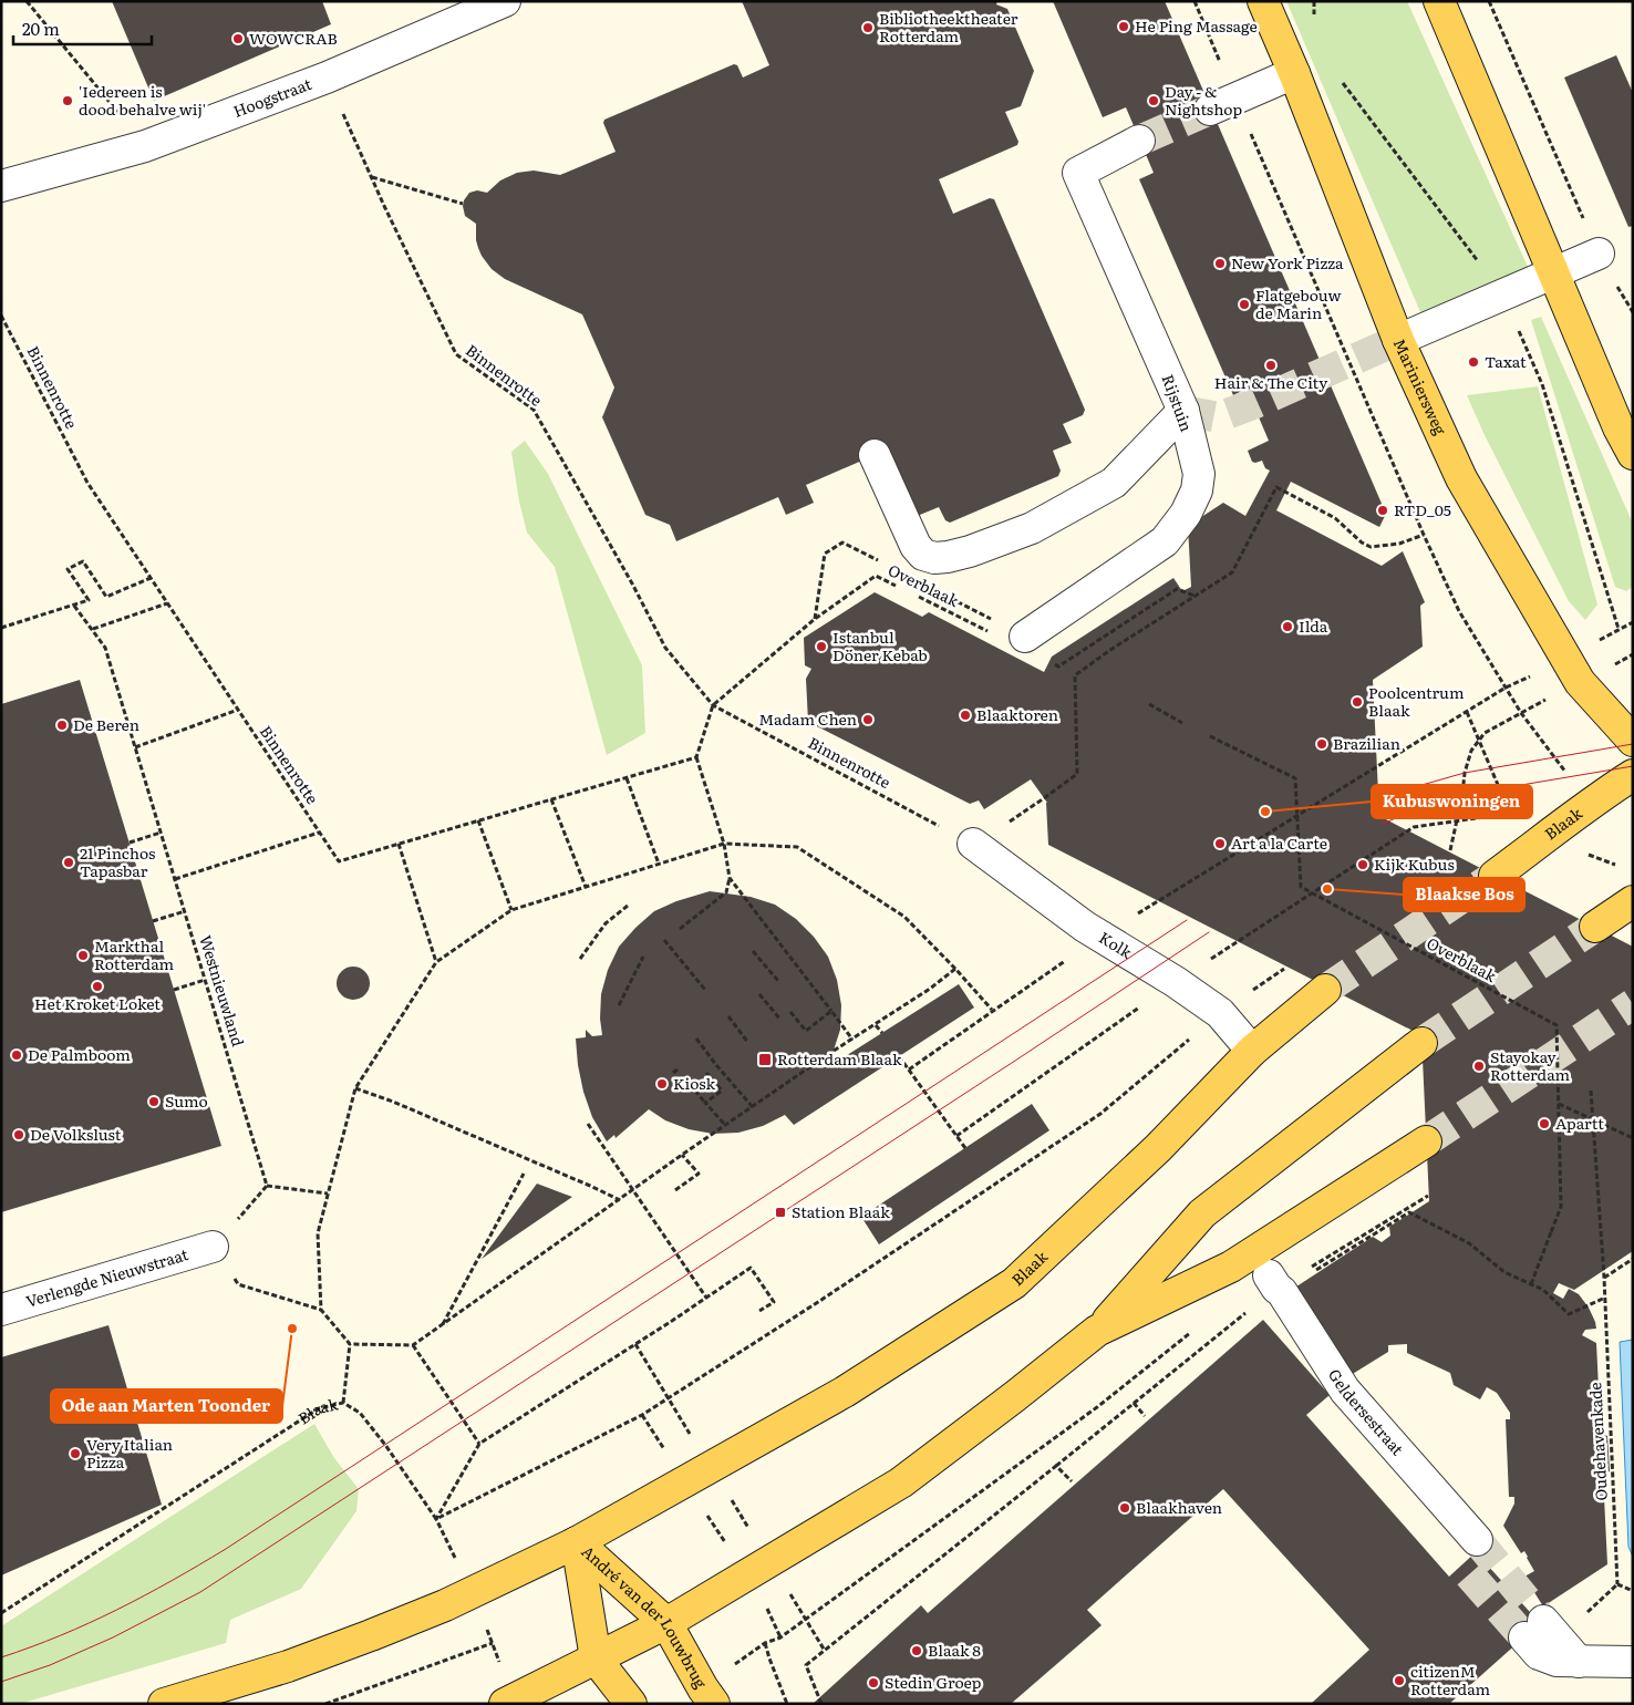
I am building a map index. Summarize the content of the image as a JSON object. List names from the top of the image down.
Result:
{
  "streets": {
    "main road": ["Mariniersweg", "Blaak", "André van der Louwbrug"],
    "street": [
      "Hoogstraat",
      "Rijstuin",
      "Kolk",
      "Verlengde Nieuwstraat",
      "Geldersestraat"
    ],
    "path": [
      "Binnenrotte",
      "Overblaak",
      "Westnieuwland",
      "Oudehavenkade"
    ]
  },
  "crossings": [
    ["Hoogstraat", "Binnenrotte"],
    ["Binnenrotte", "Overblaak"],
    ["Binnenrotte", "Kolk"],
    ["Blaak", "Kolk"],
    ["Blaak", "André van der Louwbrug"]
  ],
  "places": {
    "other": [
      "He Ping Massage",
      "Bibliotheektheater Rotterdam",
      "WOWCRAB",
      "'Iedereen is dood behalve wij'",
      "Day - & Nightshop",
      "New York Pizza",
      "Flatgebouw de Marin",
      "Taxat",
      "Hair & The City",
      "RTD_05",
      "Ilda",
      "Istanbul Döner Kebab",
      "Poolcentrum Blaak",
      "Blaaktoren",
      "Madam Chen",
      "De Beren",
      "Brazilian",
      "Kubuswoningen",
      "Art a la Carte",
      "21 Pinchos Tapasbar",
      "Kijk Kubus",
      "Blaakse Bos",
      "Markthal Rotterdam",
      "Het Kroket Loket",
      "De Palmboom",
      "Stayokay Rotterdam",
      "Kiosk",
      "Sumo",
      "Apartt",
      "De Volkslust",
      "Ode aan Marten Toonder",
      "Very Italian Pizza",
      "Blaakhaven",
      "Blaak 8",
      "citizenM Rotterdam",
      "Stedin Groep"
    ],
    "transit": ["Rotterdam Blaak", "Station Blaak"]
  },
  "scale_bar": "20 m"
}
